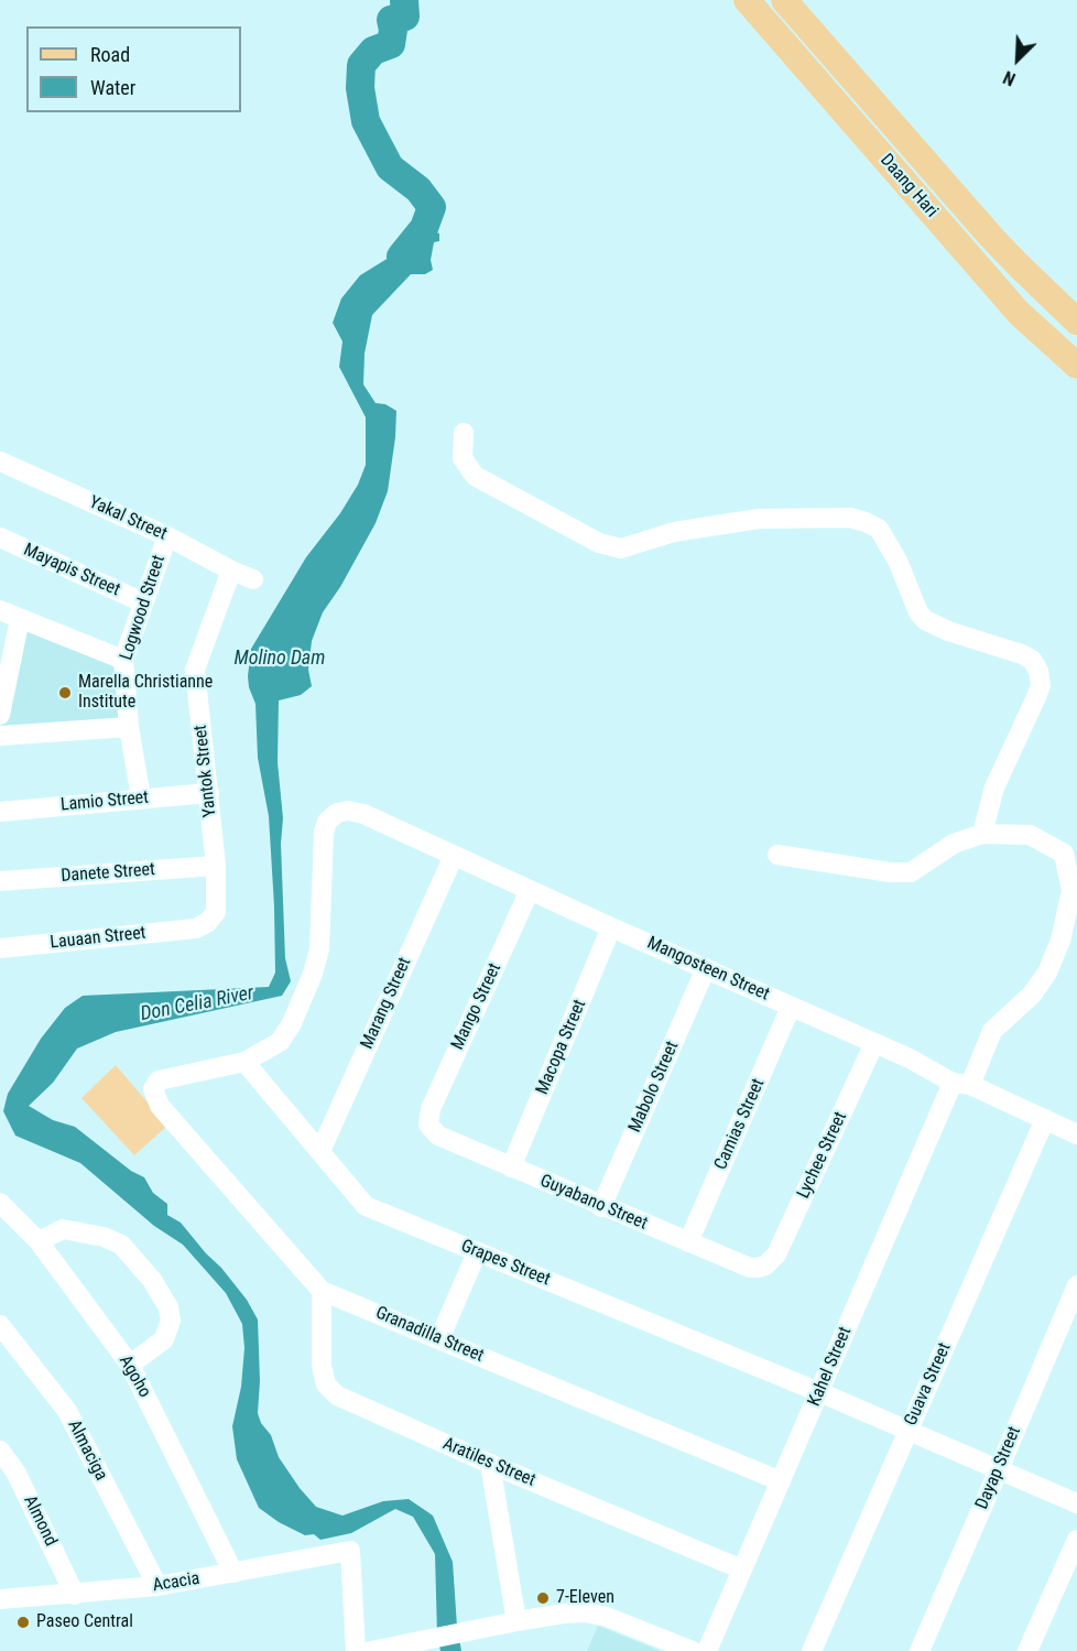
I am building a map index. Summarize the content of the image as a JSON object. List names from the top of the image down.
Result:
{
  "streets": {
    "main road": ["Daang Hari"],
    "street": [
      "Yakal Street",
      "Mayapis Street",
      "Logwood Street",
      "Yantok Street",
      "Lamio Street",
      "Danete Street",
      "Lauaan Street",
      "Mangosteen Street",
      "Marang Street",
      "Mango Street",
      "Macopa Street",
      "Mabolo Street",
      "Camias Street",
      "Lychee Street",
      "Guyabano Street",
      "Grapes Street",
      "Granadilla Street",
      "Kahel Street",
      "Agoho",
      "Guava Street",
      "Almaciga",
      "Aratiles Street",
      "Dayap Street",
      "Almond",
      "Acacia"
    ]
  },
  "crossings": [
    ["Yakal Street", "Logwood Street"],
    ["Yakal Street", "Yantok Street"],
    ["Mayapis Street", "Logwood Street"],
    ["Logwood Street", "Lamio Street"],
    ["Yantok Street", "Lamio Street"],
    ["Yantok Street", "Danete Street"],
    ["Yantok Street", "Lauaan Street"],
    ["Mangosteen Street", "Marang Street"],
    ["Mangosteen Street", "Mango Street"],
    ["Mangosteen Street", "Macopa Street"],
    ["Mangosteen Street", "Mabolo Street"],
    ["Mangosteen Street", "Camias Street"],
    ["Mangosteen Street", "Lychee Street"],
    ["Mangosteen Street", "Grapes Street"],
    ["Mangosteen Street", "Granadilla Street"],
    ["Mangosteen Street", "Kahel Street"],
    ["Mangosteen Street", "Guava Street"],
    ["Marang Street", "Grapes Street"],
    ["Mango Street", "Guyabano Street"],
    ["Macopa Street", "Guyabano Street"],
    ["Mabolo Street", "Guyabano Street"],
    ["Camias Street", "Guyabano Street"],
    ["Lychee Street", "Guyabano Street"],
    ["Grapes Street", "Granadilla Street"],
    ["Grapes Street", "Kahel Street"],
    ["Grapes Street", "Guava Street"],
    ["Grapes Street", "Dayap Street"],
    ["Granadilla Street", "Kahel Street"],
    ["Granadilla Street", "Aratiles Street"],
    ["Kahel Street", "Aratiles Street"],
    ["Agoho", "Acacia"],
    ["Almaciga", "Acacia"],
    ["Almond", "Acacia"]
  ],
  "water": ["Molino Dam", "Don Celia River"],
  "places": ["Marella Christianne Institute", "7-Eleven", "Paseo Central"],
  "legend": ["Road", "Water"],
  "north": "bottom left"
}
